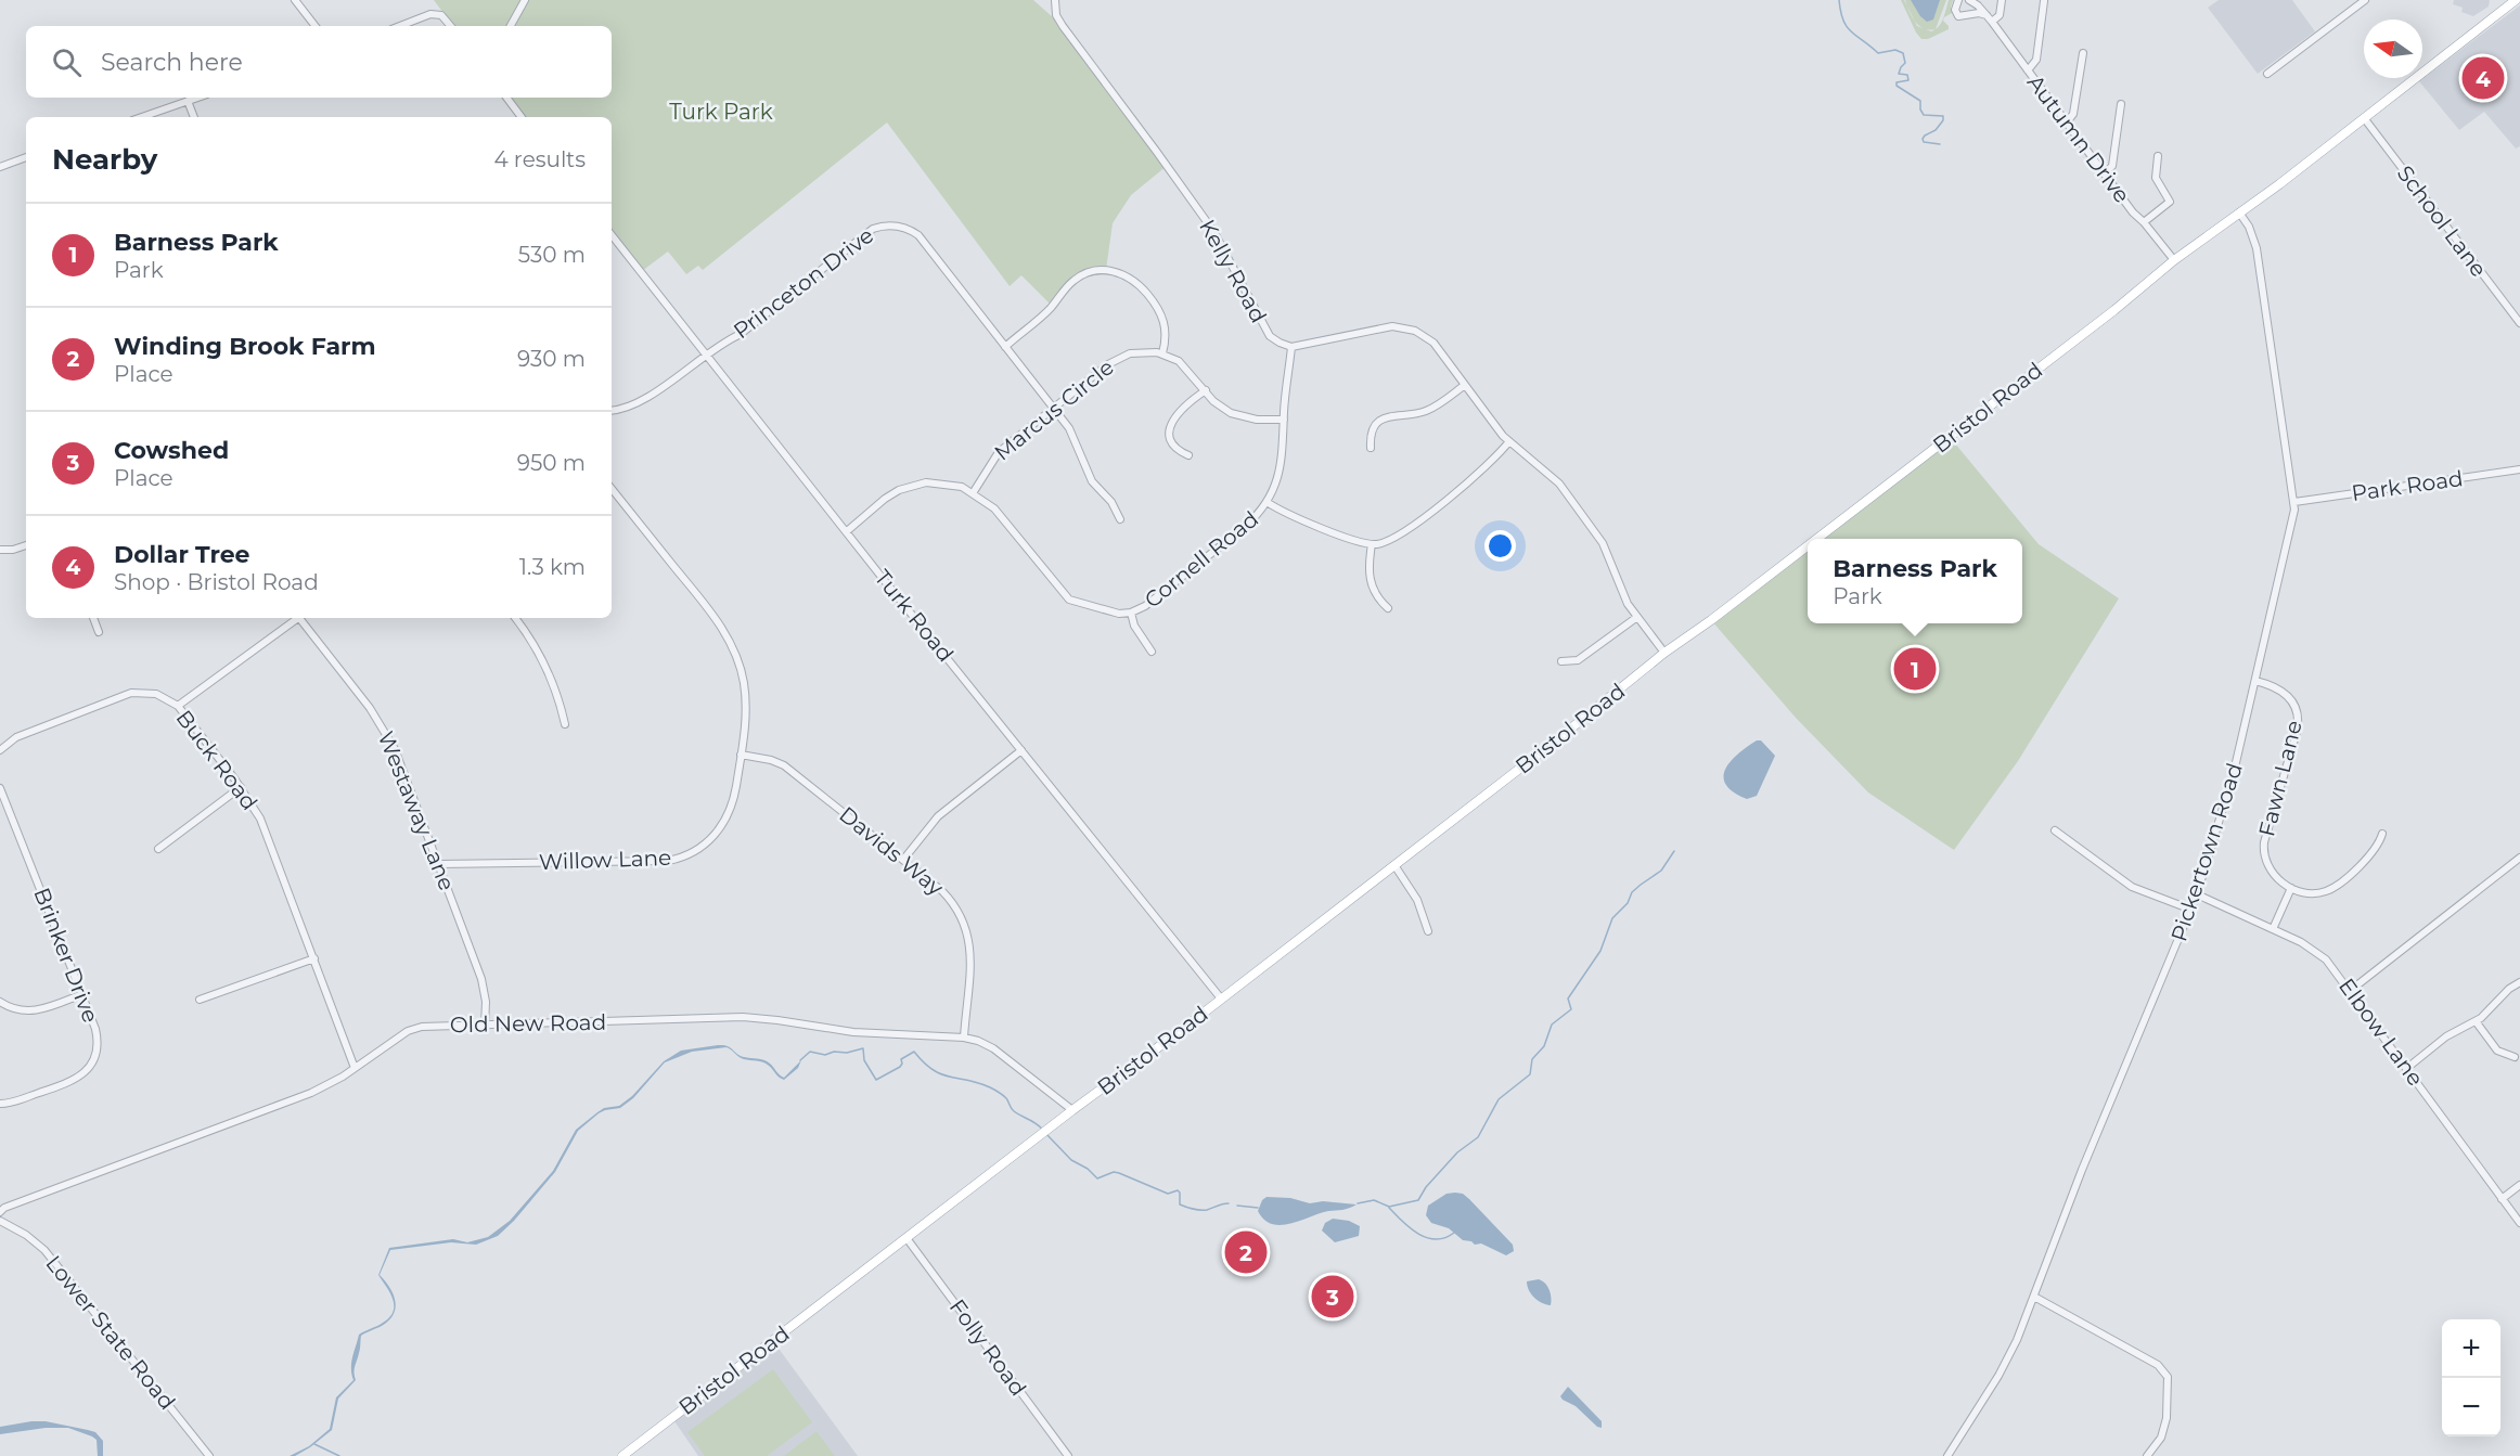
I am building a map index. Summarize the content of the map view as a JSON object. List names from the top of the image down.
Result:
{
  "streets": {
    "main road": ["Bristol Road"],
    "street": [
      "Autumn Drive",
      "School Lane",
      "Kelly Road",
      "Princeton Drive",
      "Marcus Circle",
      "Park Road",
      "Cornell Road",
      "Turk Road",
      "Buck Road",
      "Fawn Lane",
      "Westaway Lane",
      "Davids Way",
      "Pickertown Road",
      "Willow Lane",
      "Brinker Drive",
      "Old New Road",
      "Elbow Lane",
      "Lower State Road",
      "Folly Road"
    ]
  },
  "crossings": [
    ["Autumn Drive", "Bristol Road"],
    ["School Lane", "Bristol Road"],
    ["Kelly Road", "Cornell Road"],
    ["Princeton Drive", "Marcus Circle"],
    ["Princeton Drive", "Turk Road"],
    ["Bristol Road", "Turk Road"],
    ["Bristol Road", "Pickertown Road"],
    ["Bristol Road", "Old New Road"],
    ["Bristol Road", "Folly Road"],
    ["Marcus Circle", "Cornell Road"],
    ["Park Road", "Pickertown Road"],
    ["Cornell Road", "Turk Road"],
    ["Buck Road", "Old New Road"],
    ["Fawn Lane", "Pickertown Road"],
    ["Westaway Lane", "Willow Lane"],
    ["Westaway Lane", "Old New Road"],
    ["Davids Way", "Willow Lane"],
    ["Davids Way", "Old New Road"],
    ["Pickertown Road", "Elbow Lane"]
  ],
  "parks": ["Turk Park"],
  "north": "left",
  "page": {
    "search": "Search here",
    "pins": [
      "4",
      "1",
      "2",
      "3"
    ],
    "heading": ["Nearby", "4 results"],
    "list": [
      {
        "mark": "1",
        "name": "Barness Park",
        "note": "Park",
        "value": "530 m"
      },
      {
        "mark": "2",
        "name": "Winding Brook Farm",
        "note": "Place",
        "value": "930 m"
      },
      {
        "mark": "3",
        "name": "Cowshed",
        "note": "Place",
        "value": "950 m"
      },
      {
        "mark": "4",
        "name": "Dollar Tree",
        "note": "Shop · Bristol Road",
        "value": "1.3 km"
      }
    ],
    "popup": ["Barness Park", "Park"],
    "map_buttons": ["+", "−"]
  }
}
